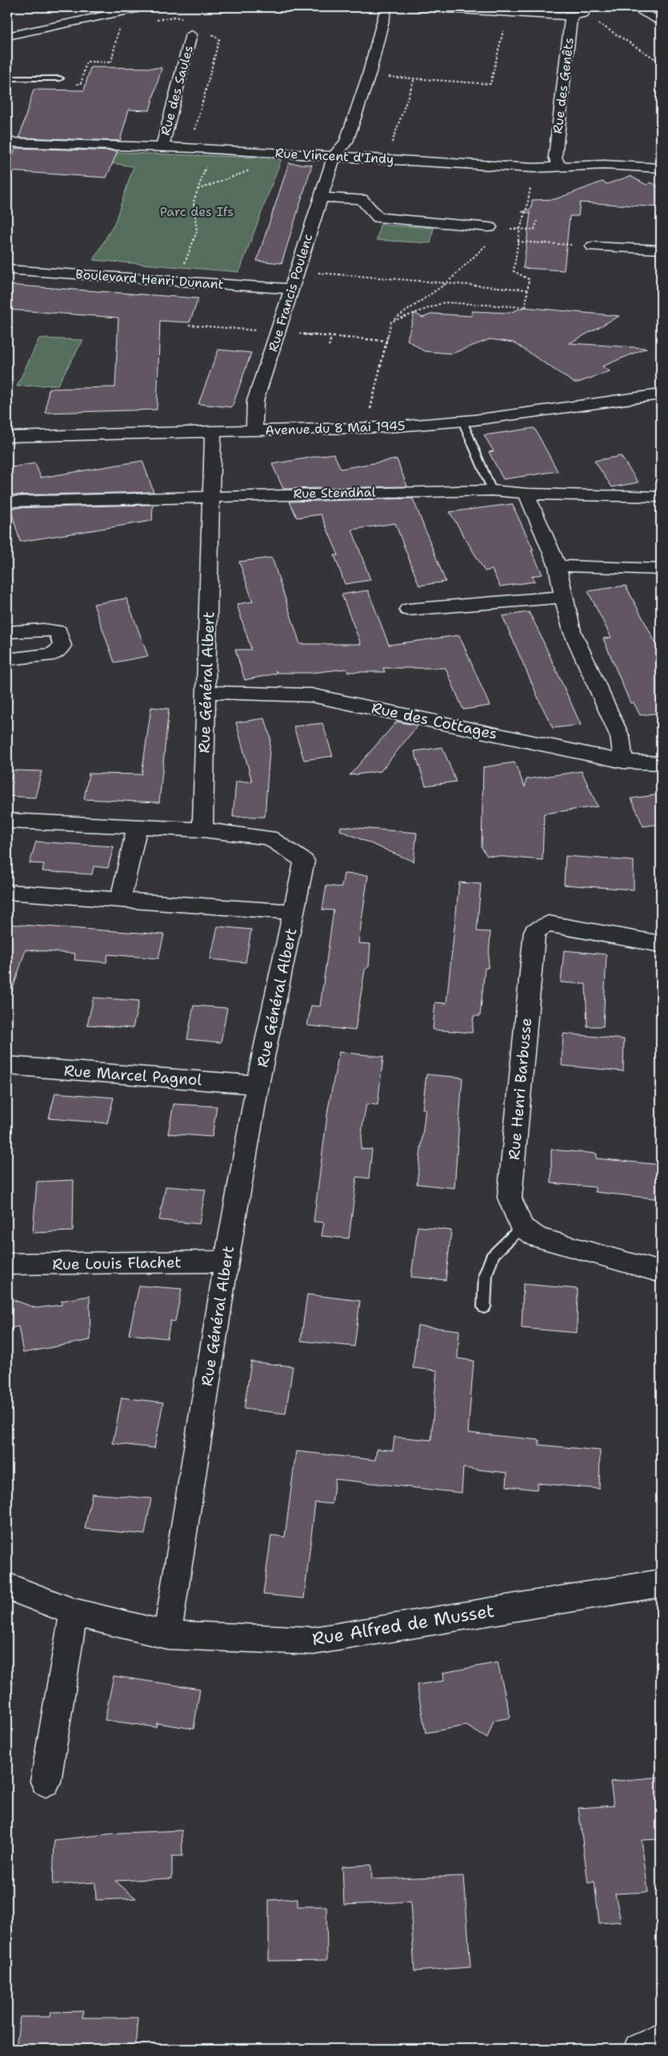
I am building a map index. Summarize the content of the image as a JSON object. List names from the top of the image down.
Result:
{
  "streets": {
    "street": [
      "Rue des Genêts",
      "Rue des Saules",
      "Rue Vincent d'Indy",
      "Boulevard Henri Dunant",
      "Rue Francis Poulenc",
      "Avenue du 8 Mai 1945",
      "Rue Stendhal",
      "Rue Général Albert",
      "Rue des Cottages",
      "Rue Marcel Pagnol",
      "Rue Henri Barbusse",
      "Rue Louis Flachet",
      "Rue Alfred de Musset"
    ]
  },
  "crossings": [
    ["Rue des Genêts", "Rue Vincent d'Indy"],
    ["Rue des Saules", "Rue Vincent d'Indy"],
    ["Rue Vincent d'Indy", "Rue Francis Poulenc"],
    ["Boulevard Henri Dunant", "Rue Francis Poulenc"],
    ["Rue Francis Poulenc", "Avenue du 8 Mai 1945"],
    ["Avenue du 8 Mai 1945", "Rue Général Albert"],
    ["Rue Stendhal", "Rue Général Albert"],
    ["Rue Général Albert", "Rue des Cottages"],
    ["Rue Général Albert", "Rue Marcel Pagnol"],
    ["Rue Général Albert", "Rue Louis Flachet"],
    ["Rue Général Albert", "Rue Alfred de Musset"]
  ],
  "parks": ["Parc des Ifs"]
}
